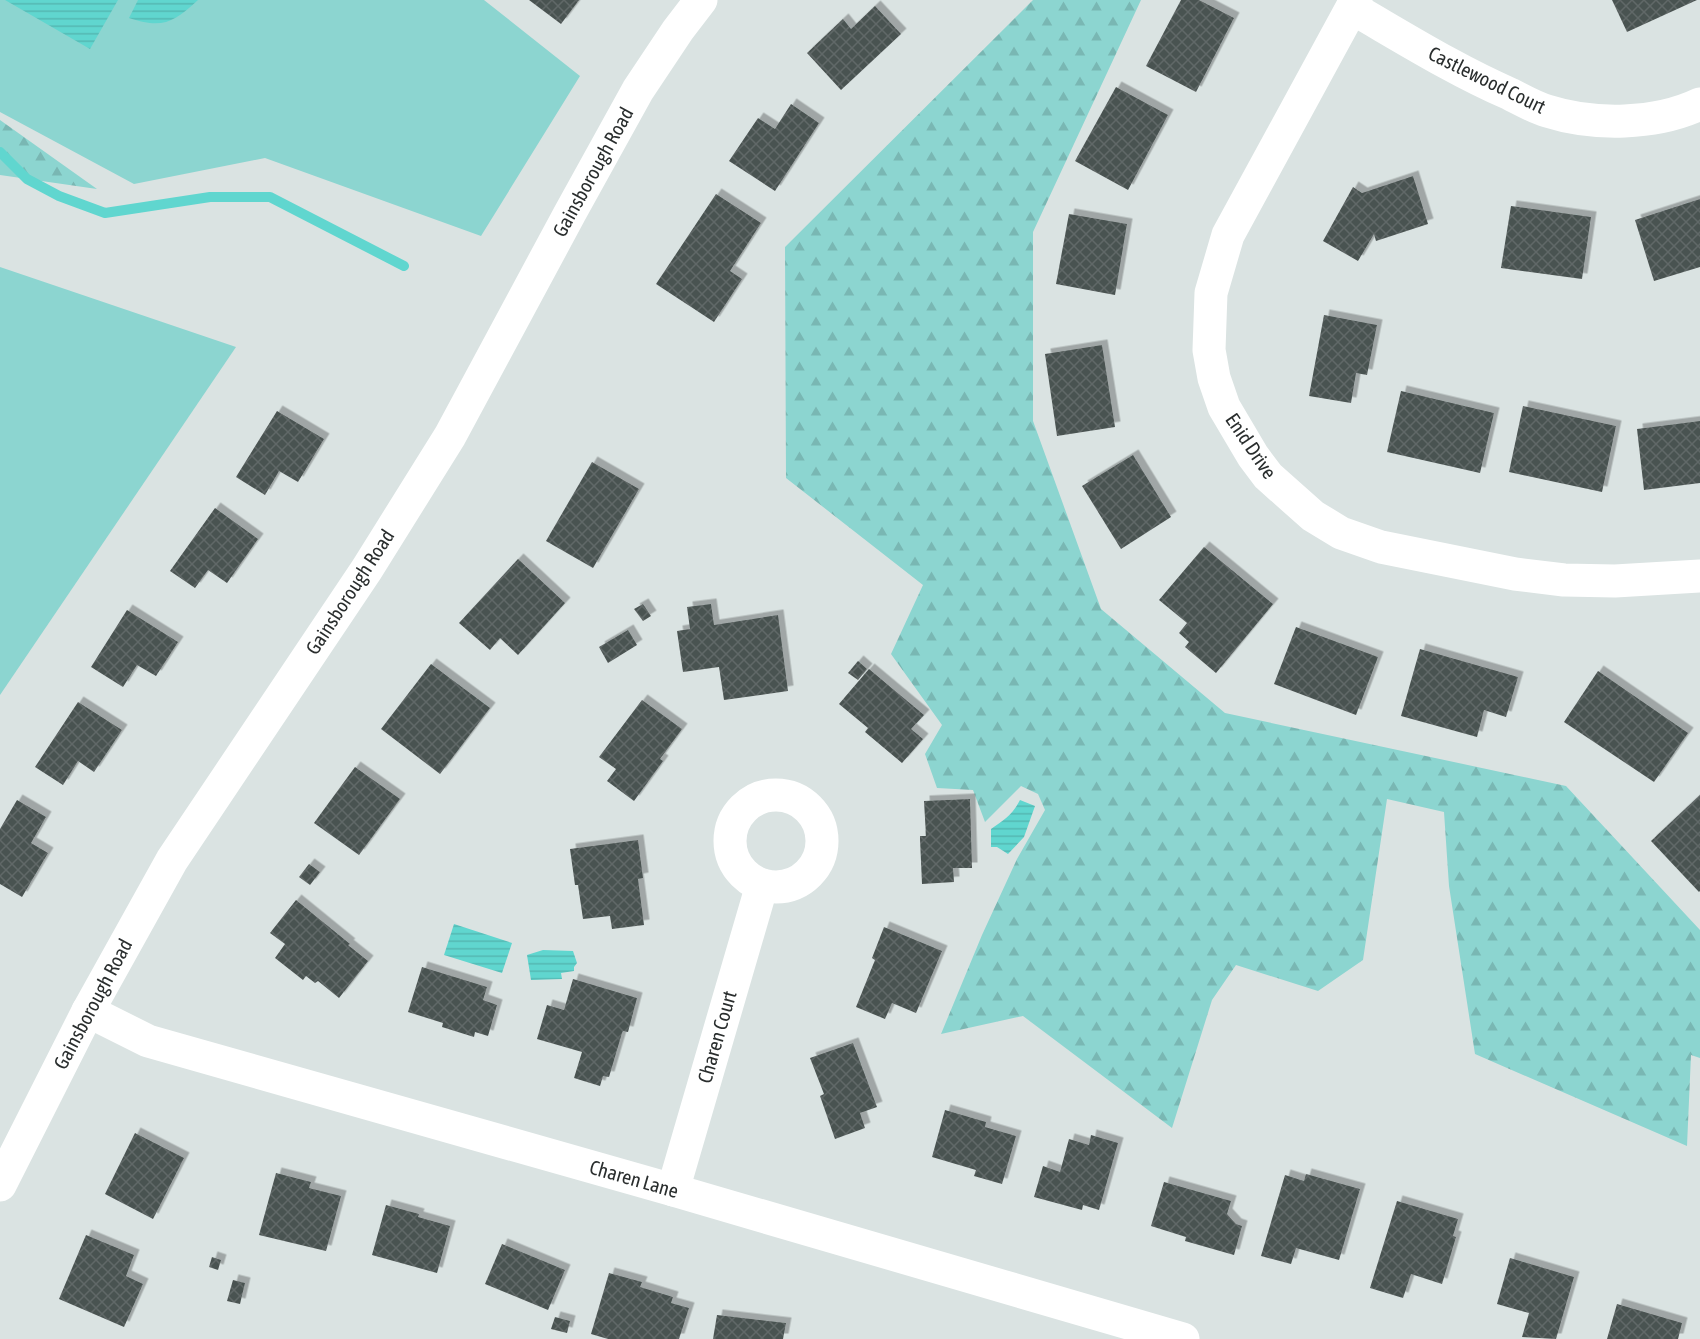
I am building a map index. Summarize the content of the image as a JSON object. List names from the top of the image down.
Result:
{
  "streets": {
    "street": [
      "Castlewood Court",
      "Gainsborough Road",
      "Enid Drive",
      "Charen Court",
      "Charen Lane"
    ]
  },
  "crossings": [
    ["Castlewood Court", "Enid Drive"],
    ["Gainsborough Road", "Charen Lane"],
    ["Charen Court", "Charen Lane"]
  ]
}
